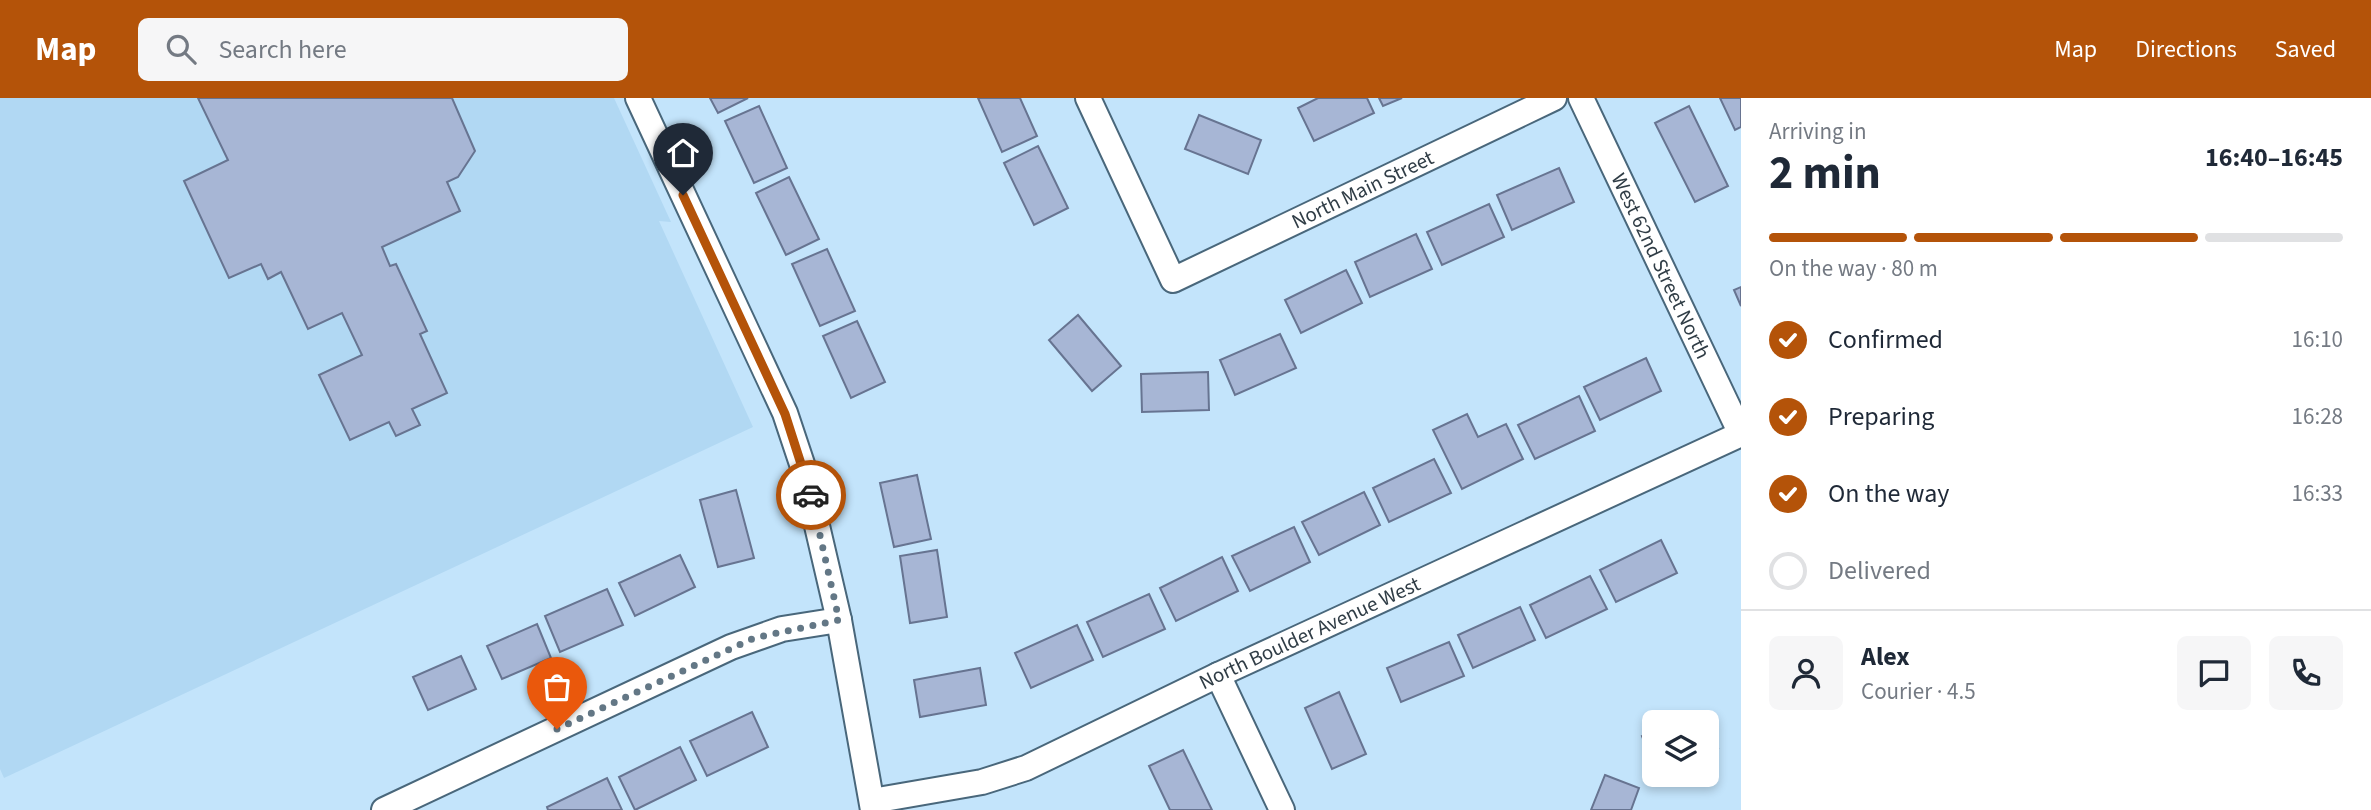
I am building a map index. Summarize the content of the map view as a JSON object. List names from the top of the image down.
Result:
{
  "streets": {
    "street": ["North Main Street", "West 62nd Street North", "North Boulder Avenue West"]
  },
  "crossings": [
    ["West 62nd Street North", "North Boulder Avenue West"]
  ],
  "page": {
    "header": "Map",
    "search": "Search here",
    "nav": ["Map", "Directions", "Saved"],
    "heading": ["2 min", "Arriving in", "16:40–16:45"],
    "panel": ["Alex", "Courier · 4.5"],
    "bar": "On the way · 80 m",
    "list": [
      ["Confirmed", "16:10"],
      ["Preparing", "16:28"],
      ["On the way", "16:33"],
      "Delivered"
    ]
  }
}
